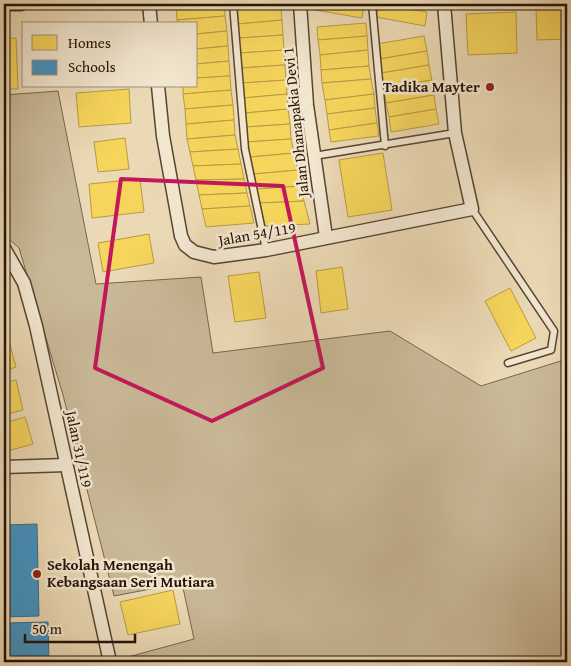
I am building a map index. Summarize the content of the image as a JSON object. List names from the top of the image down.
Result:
{
  "streets": {
    "street": ["Jalan Dhanapakia Devi 1", "Jalan 54/119", "Jalan 31/119"]
  },
  "crossings": [
    ["Jalan Dhanapakia Devi 1", "Jalan 54/119"]
  ],
  "places": ["Tadika Mayter", "Sekolah Menengah Kebangsaan Seri Mutiara"],
  "legend": ["Homes", "Schools"],
  "scale_bar": "50 m"
}
